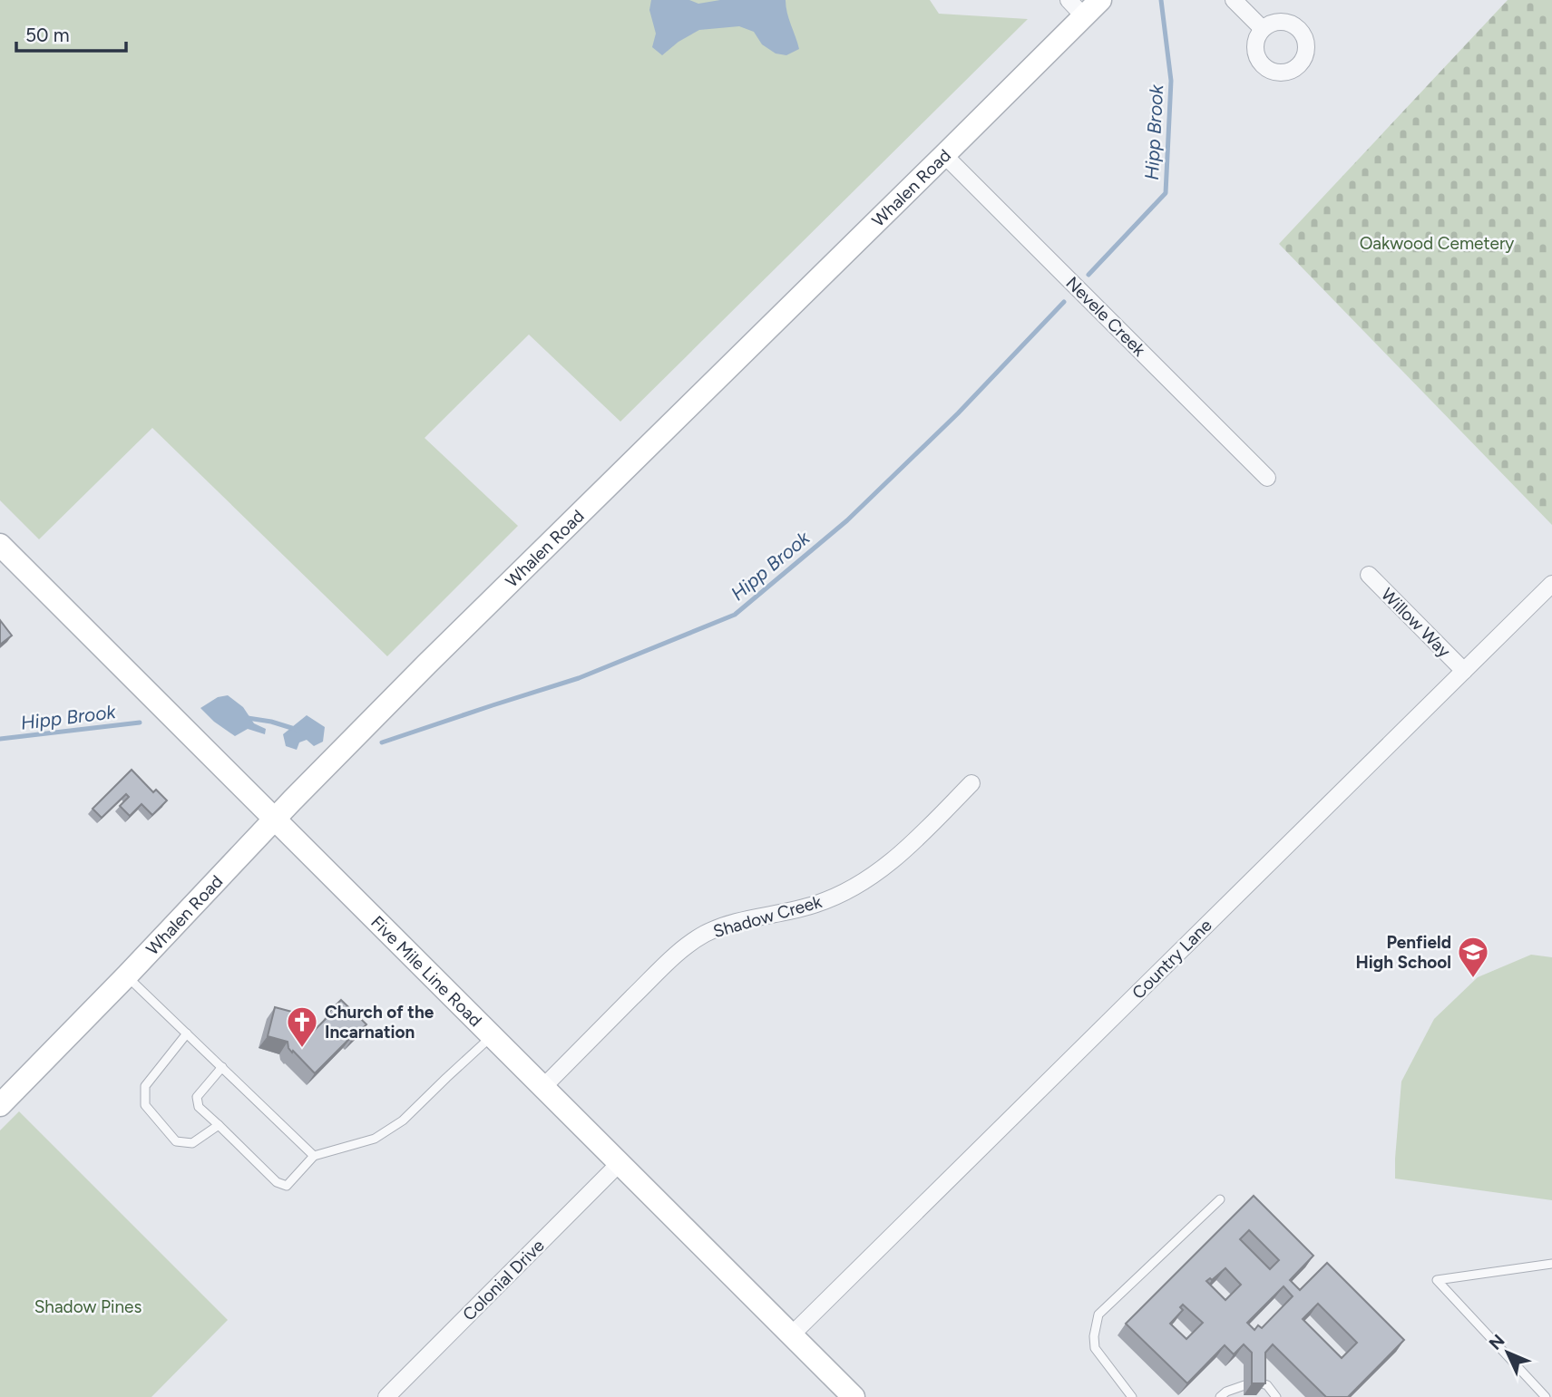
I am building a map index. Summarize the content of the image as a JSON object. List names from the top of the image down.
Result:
{
  "streets": {
    "street": [
      "Whalen Road",
      "Nevele Creek",
      "Willow Way",
      "Shadow Creek",
      "Country Lane",
      "Five Mile Line Road",
      "Colonial Drive"
    ]
  },
  "crossings": [
    ["Whalen Road", "Nevele Creek"],
    ["Whalen Road", "Five Mile Line Road"],
    ["Willow Way", "Country Lane"],
    ["Shadow Creek", "Five Mile Line Road"],
    ["Country Lane", "Five Mile Line Road"],
    ["Five Mile Line Road", "Colonial Drive"]
  ],
  "water": ["Hipp Brook"],
  "parks": ["Oakwood Cemetery", "Shadow Pines"],
  "places": {
    "school or university": ["Penfield High School"],
    "church": ["Church of the Incarnation"]
  },
  "scale_bar": "50 m",
  "north": "top left"
}
